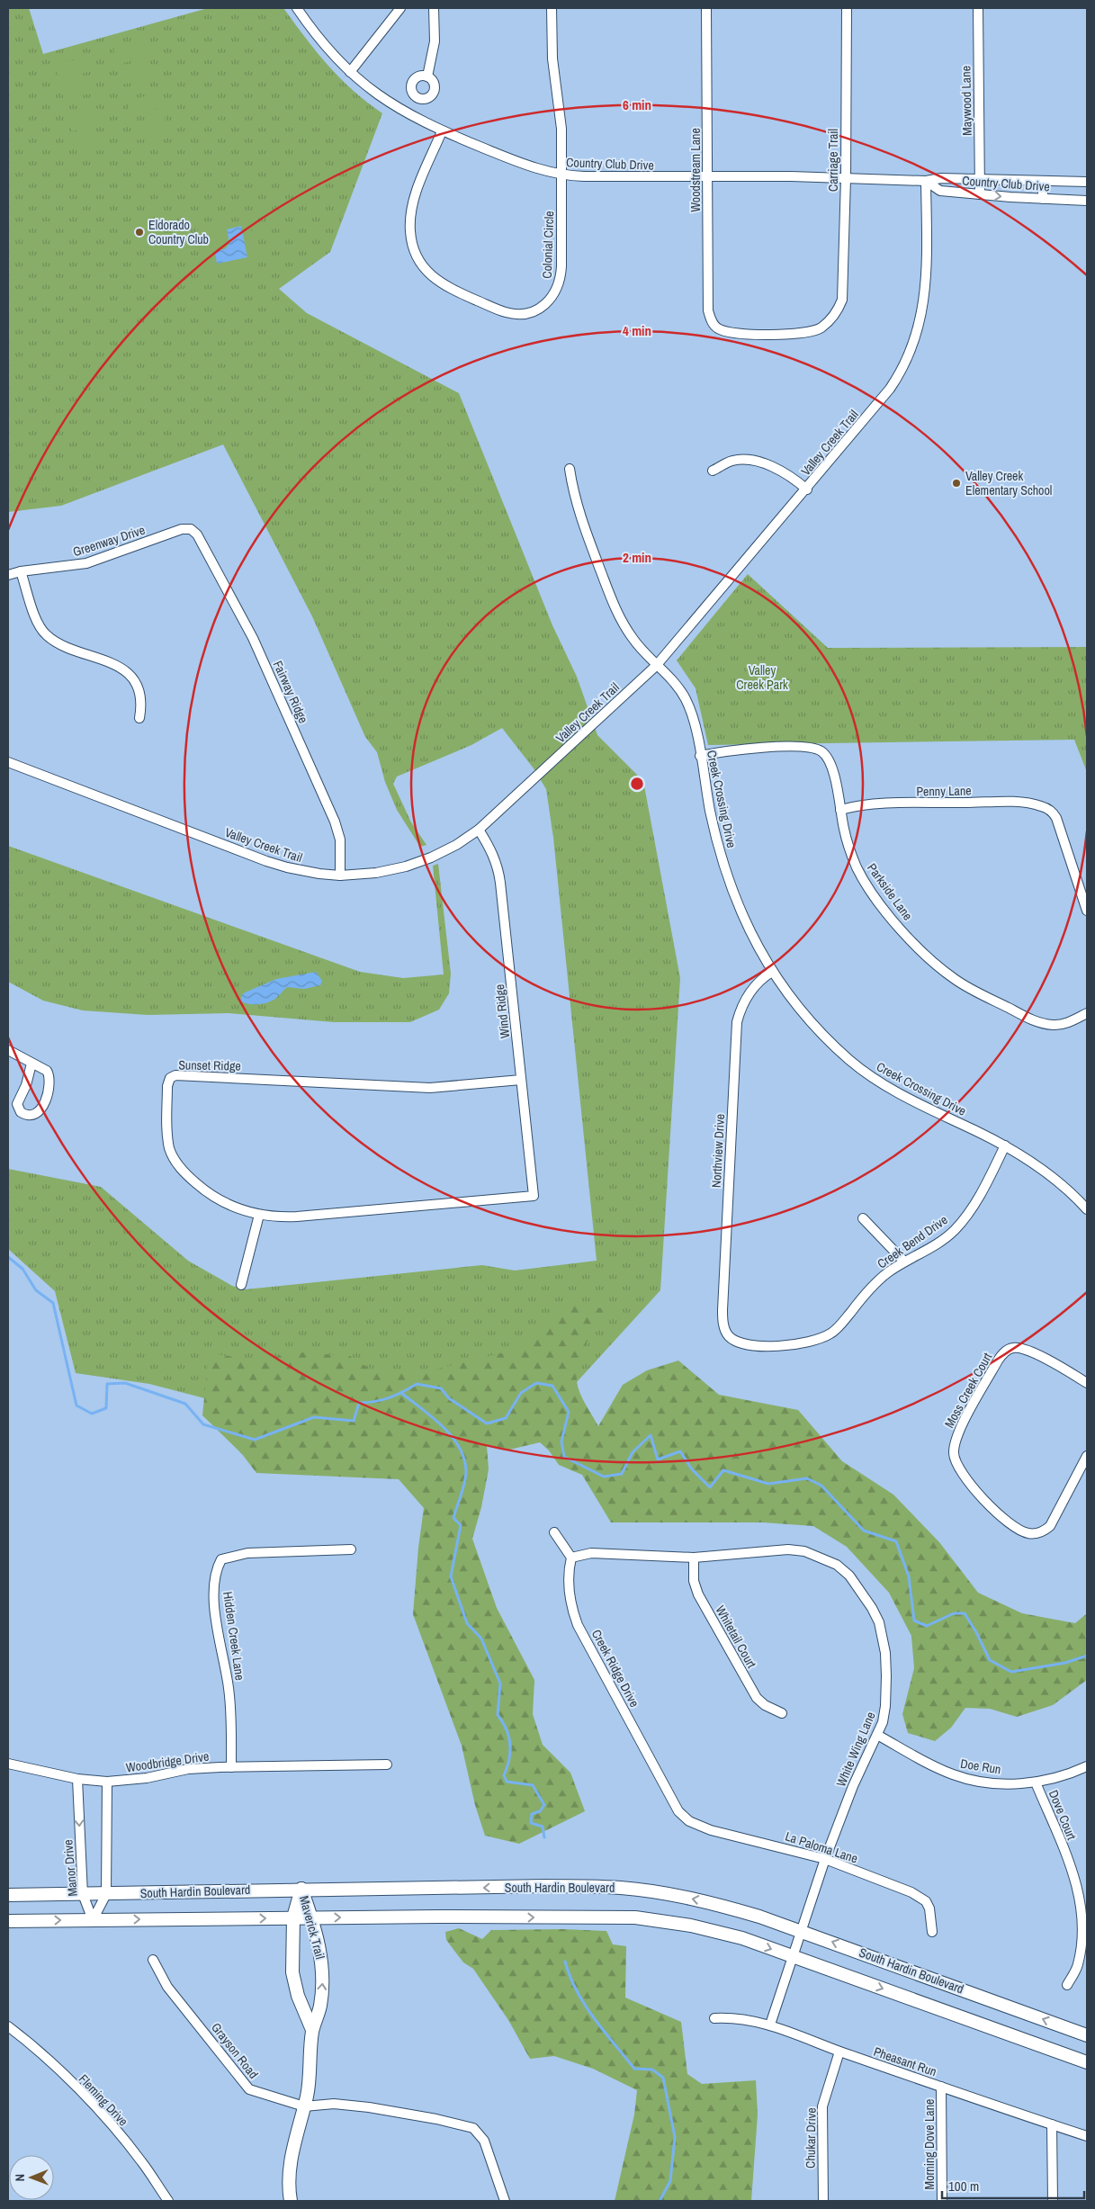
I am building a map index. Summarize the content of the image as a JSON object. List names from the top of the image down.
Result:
{
  "streets": {
    "main road": ["South Hardin Boulevard", "Maverick Trail"],
    "street": [
      "Maywood Lane",
      "Carriage Trail",
      "Country Club Drive",
      "Woodstream Lane",
      "Colonial Circle",
      "Valley Creek Trail",
      "Greenway Drive",
      "Fairway Ridge",
      "Penny Lane",
      "Creek Crossing Drive",
      "Parkside Lane",
      "Wind Ridge",
      "Sunset Ridge",
      "Northview Drive",
      "Creek Bend Drive",
      "Moss Creek Court",
      "Hidden Creek Lane",
      "Whitetail Court",
      "Creek Ridge Drive",
      "White Wing Lane",
      "Woodbridge Drive",
      "Doe Run",
      "Dove Court",
      "La Paloma Lane",
      "Manor Drive",
      "Grayson Road",
      "Pheasant Run",
      "Fleming Drive",
      "Chukar Drive",
      "Morning Dove Lane"
    ]
  },
  "crossings": [
    ["Maywood Lane", "Country Club Drive"],
    ["Carriage Trail", "Country Club Drive"],
    ["Carriage Trail", "Woodstream Lane"],
    ["Country Club Drive", "Woodstream Lane"],
    ["Country Club Drive", "Colonial Circle"],
    ["Country Club Drive", "Valley Creek Trail"],
    ["Valley Creek Trail", "Fairway Ridge"],
    ["Valley Creek Trail", "Creek Crossing Drive"],
    ["Valley Creek Trail", "Wind Ridge"],
    ["Greenway Drive", "Fairway Ridge"],
    ["Penny Lane", "Parkside Lane"],
    ["Creek Crossing Drive", "Parkside Lane"],
    ["Creek Crossing Drive", "Northview Drive"],
    ["Creek Crossing Drive", "Creek Bend Drive"],
    ["Wind Ridge", "Sunset Ridge"],
    ["Northview Drive", "Creek Bend Drive"],
    ["Hidden Creek Lane", "Woodbridge Drive"],
    ["Whitetail Court", "White Wing Lane"],
    ["Creek Ridge Drive", "White Wing Lane"],
    ["Creek Ridge Drive", "La Paloma Lane"],
    ["White Wing Lane", "Doe Run"],
    ["White Wing Lane", "La Paloma Lane"],
    ["White Wing Lane", "South Hardin Boulevard"],
    ["White Wing Lane", "Pheasant Run"],
    ["Woodbridge Drive", "Manor Drive"],
    ["Doe Run", "Dove Court"],
    ["Manor Drive", "South Hardin Boulevard"],
    ["South Hardin Boulevard", "Maverick Trail"],
    ["Maverick Trail", "Grayson Road"],
    ["Pheasant Run", "Chukar Drive"],
    ["Pheasant Run", "Morning Dove Lane"]
  ],
  "parks": ["Valley Creek Park"],
  "places": ["Eldorado Country Club", "Valley Creek Elementary School"],
  "scale_bar": "100 m",
  "north": "left",
  "rings": ["6 min", "4 min", "2 min"]
}
